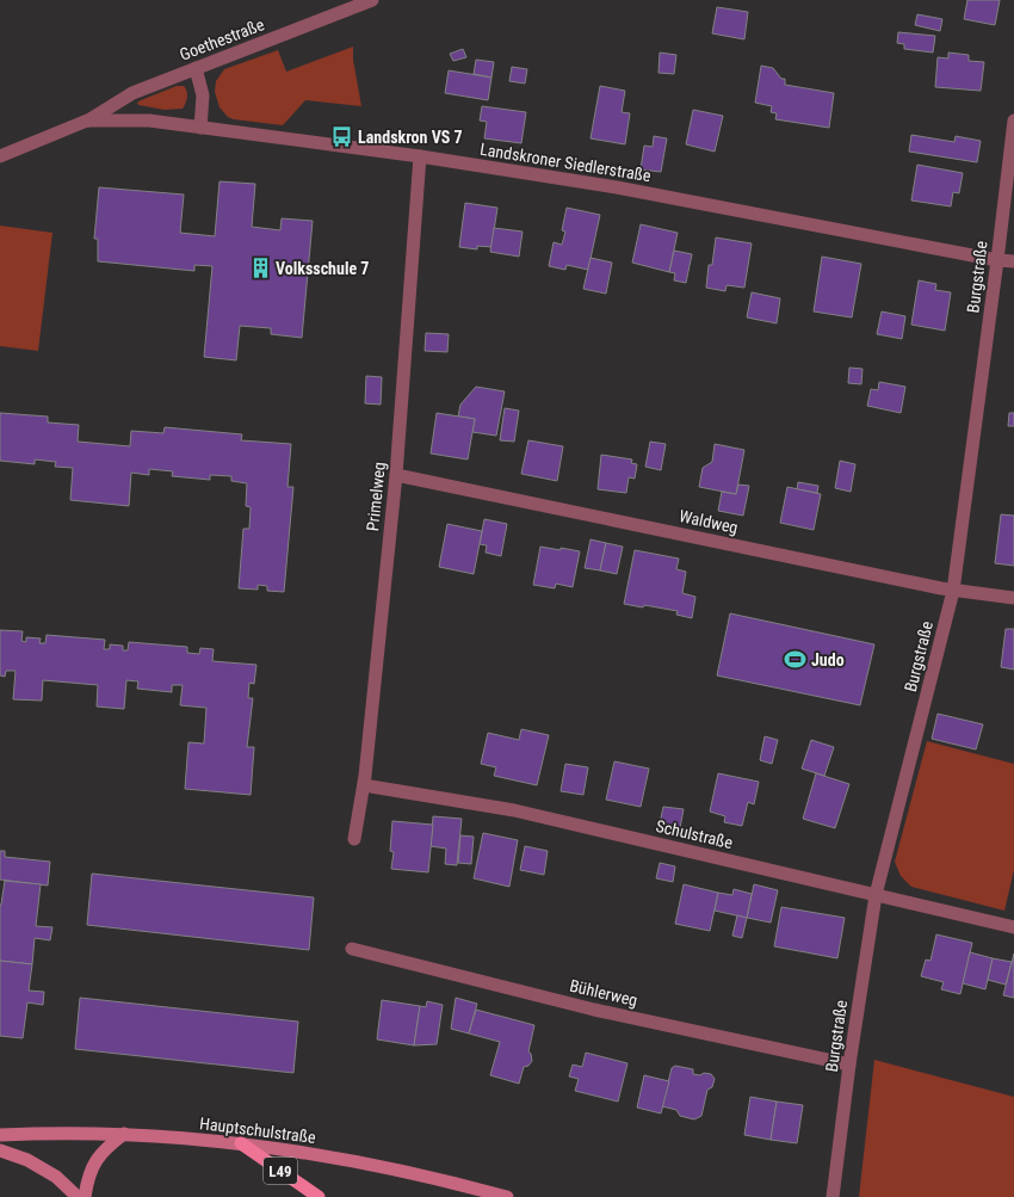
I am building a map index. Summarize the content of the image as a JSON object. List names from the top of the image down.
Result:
{
  "streets": {
    "main road": ["Hauptschulstraße", "L49"],
    "street": [
      "Goethestraße",
      "Landskroner Siedlerstraße",
      "Burgstraße",
      "Primelweg",
      "Waldweg",
      "Schulstraße",
      "Bühlerweg"
    ]
  },
  "crossings": [
    ["Goethestraße", "Landskroner Siedlerstraße"],
    ["Landskroner Siedlerstraße", "Burgstraße"],
    ["Landskroner Siedlerstraße", "Primelweg"],
    ["Burgstraße", "Waldweg"],
    ["Burgstraße", "Schulstraße"],
    ["Burgstraße", "Bühlerweg"],
    ["Primelweg", "Waldweg"],
    ["Primelweg", "Schulstraße"],
    ["Hauptschulstraße", "L49"]
  ],
  "places": {
    "bus stop": ["Landskron VS 7"],
    "building": ["Volksschule 7"],
    "sports": ["Judo"]
  }
}
